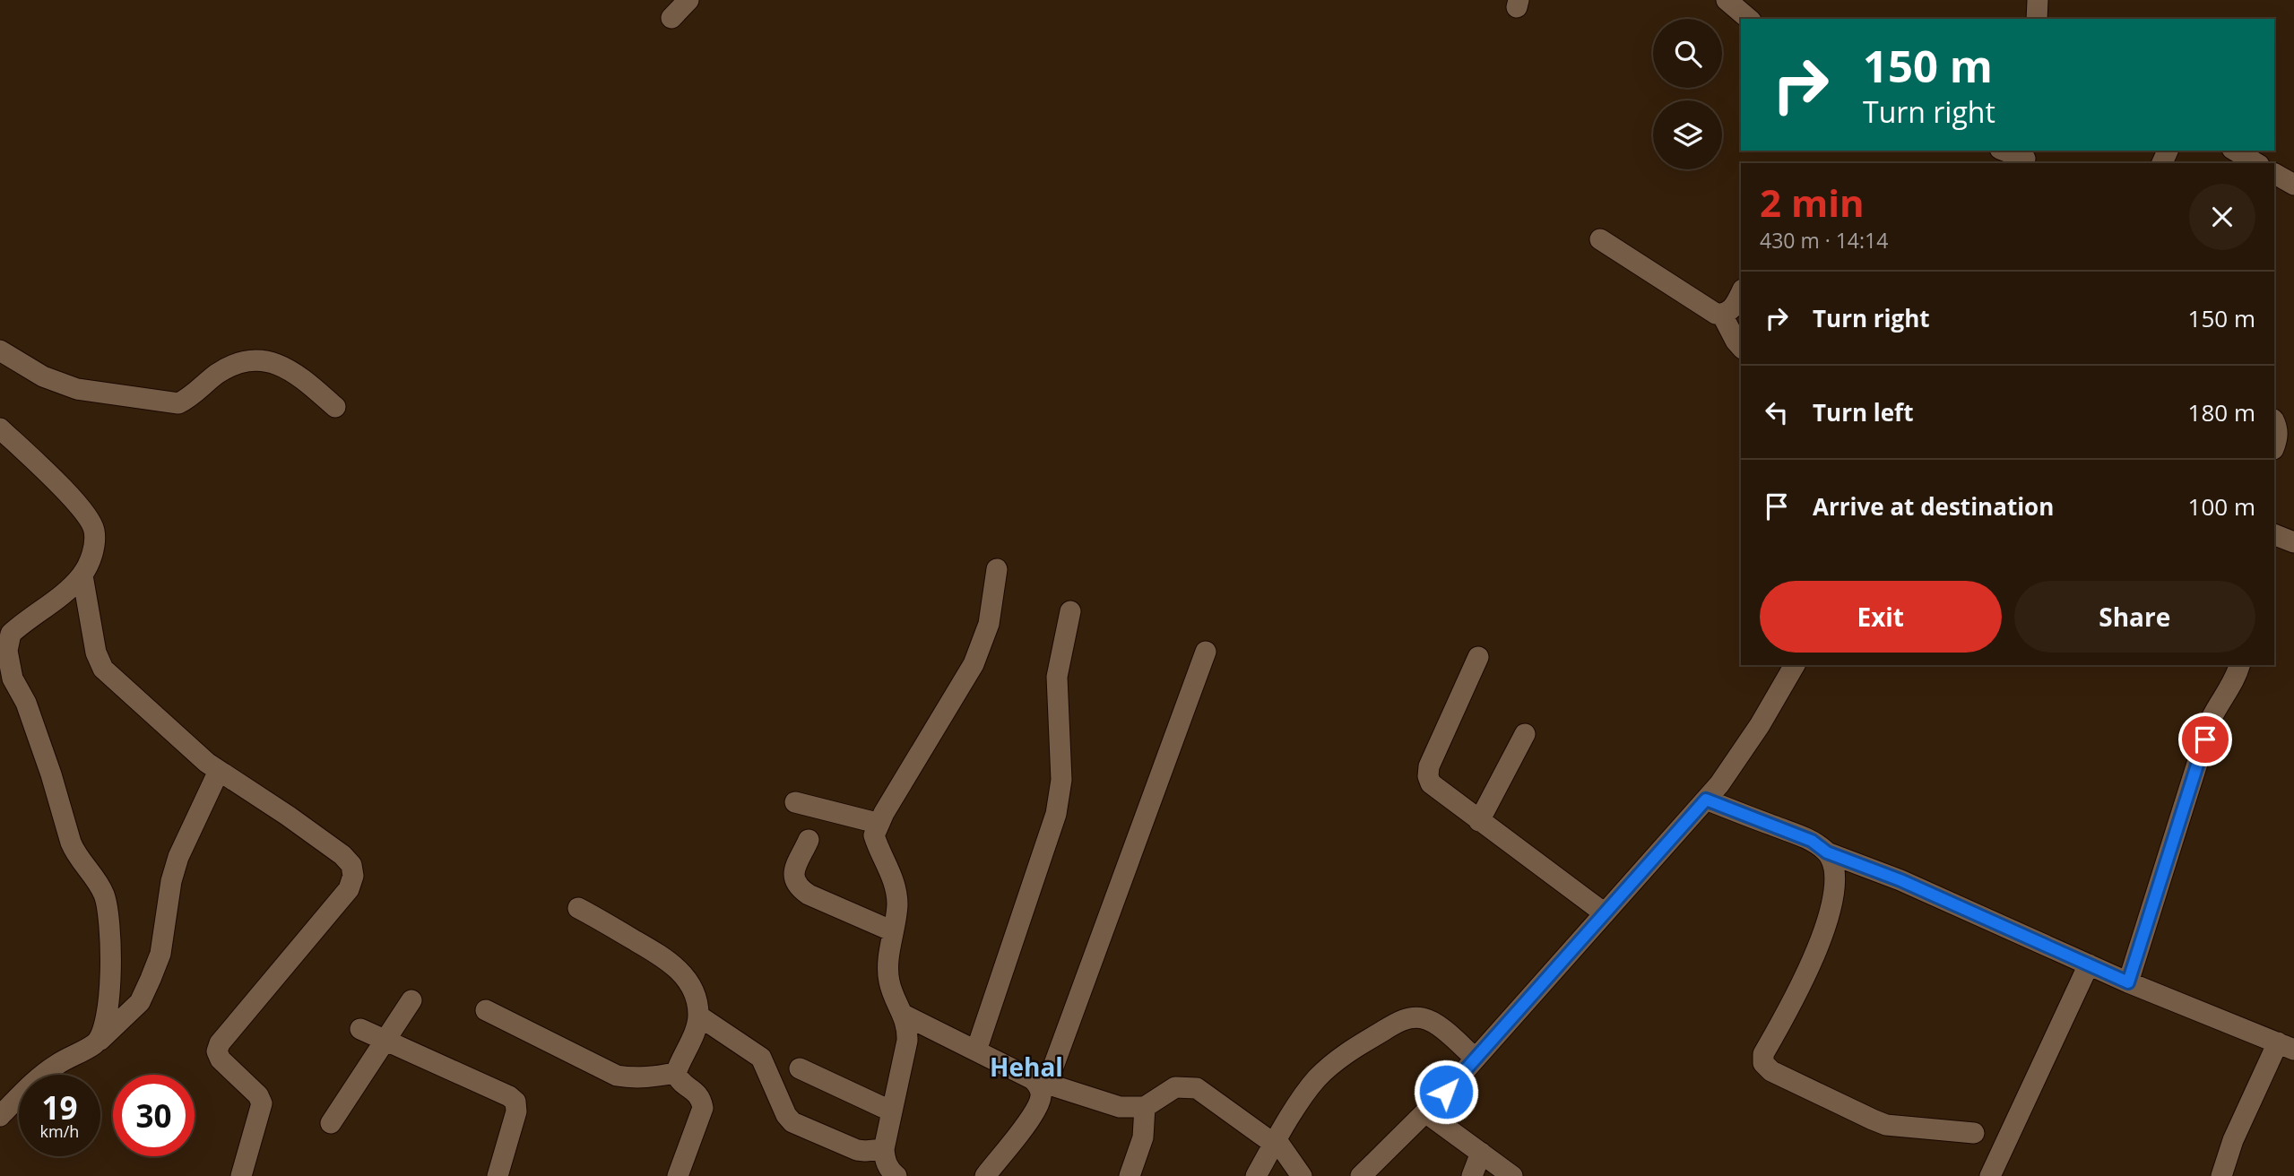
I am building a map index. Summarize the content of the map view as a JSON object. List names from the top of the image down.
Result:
{
  "districts": ["Hehal"],
  "page": {
    "turn": ["150 m", "Turn right"],
    "heading": ["2 min", "430 m · 14:14"],
    "list": [
      {
        "name": "Turn right",
        "value": "150 m"
      },
      {
        "name": "Turn left",
        "value": "180 m"
      },
      {
        "name": "Arrive at destination",
        "value": "100 m"
      }
    ],
    "buttons": ["Exit", "Share"],
    "speed": "19 km/h",
    "limit": "30"
  }
}
